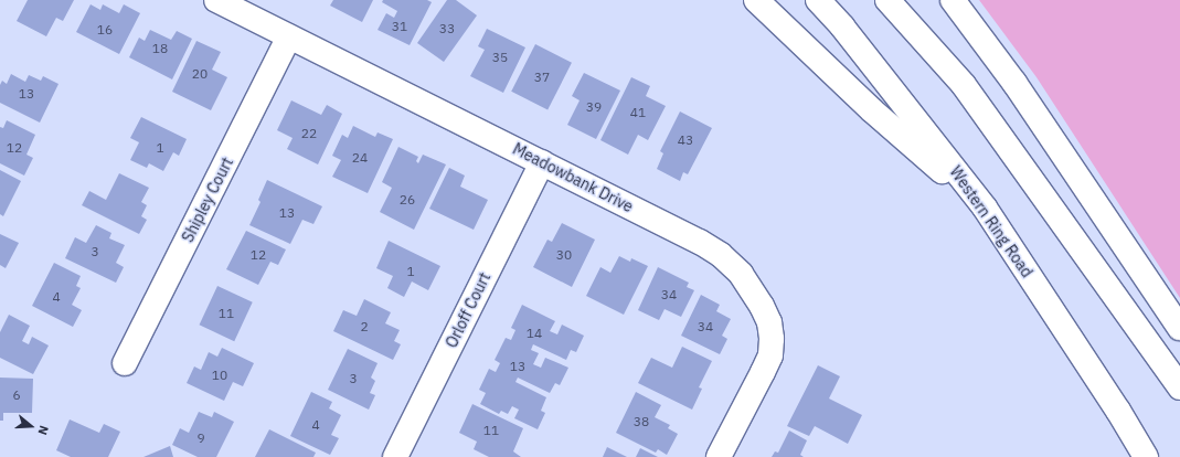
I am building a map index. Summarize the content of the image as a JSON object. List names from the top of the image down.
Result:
{
  "streets": {
    "main road": [
      "Meadowbank Drive",
      "Shipley Court",
      "Western Ring Road",
      "Orloff Court"
    ]
  },
  "crossings": [
    ["Meadowbank Drive", "Shipley Court"],
    ["Meadowbank Drive", "Orloff Court"]
  ],
  "house_numbers": [
    "31",
    "33",
    "16",
    "18",
    "35",
    "20",
    "37",
    "13",
    "39",
    "41",
    "22",
    "43",
    "12",
    "1",
    "24",
    "26",
    "13",
    "3",
    "12",
    "30",
    "1",
    "34",
    "4",
    "11",
    "2",
    "34",
    "14",
    "13",
    "10",
    "3",
    "6",
    "38",
    "4",
    "11",
    "9"
  ],
  "north": "right"
}
